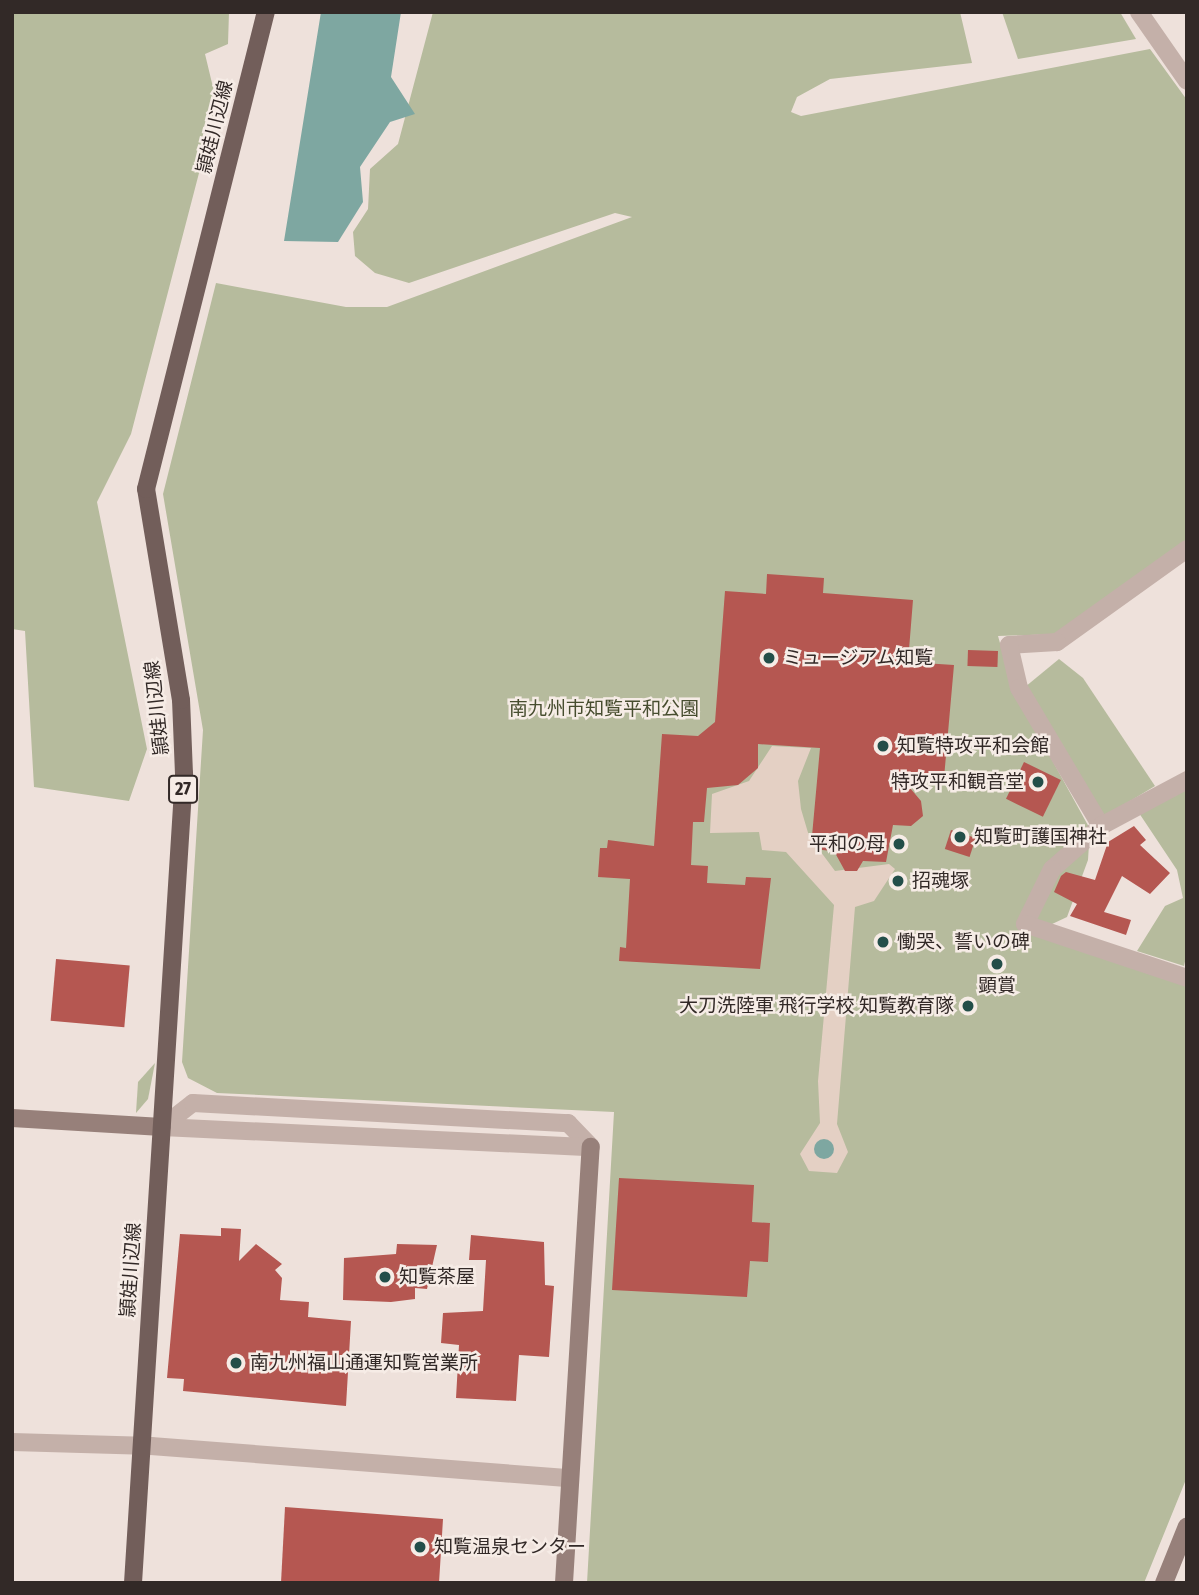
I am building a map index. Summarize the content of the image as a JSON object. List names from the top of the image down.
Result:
{
  "streets": {
    "main road": ["頴娃川辺線", "27"]
  },
  "parks": ["南九州市知覧平和公園"],
  "places": [
    "ミュージアム知覧",
    "知覧特攻平和会館",
    "特攻平和観音堂",
    "知覧町護国神社",
    "平和の母",
    "招魂塚",
    "慟哭、誓いの碑",
    "顕賞",
    "大刀洗陸軍 飛行学校 知覧教育隊",
    "知覧茶屋",
    "南九州福山通運知覧営業所",
    "知覧温泉センター"
  ]
}
